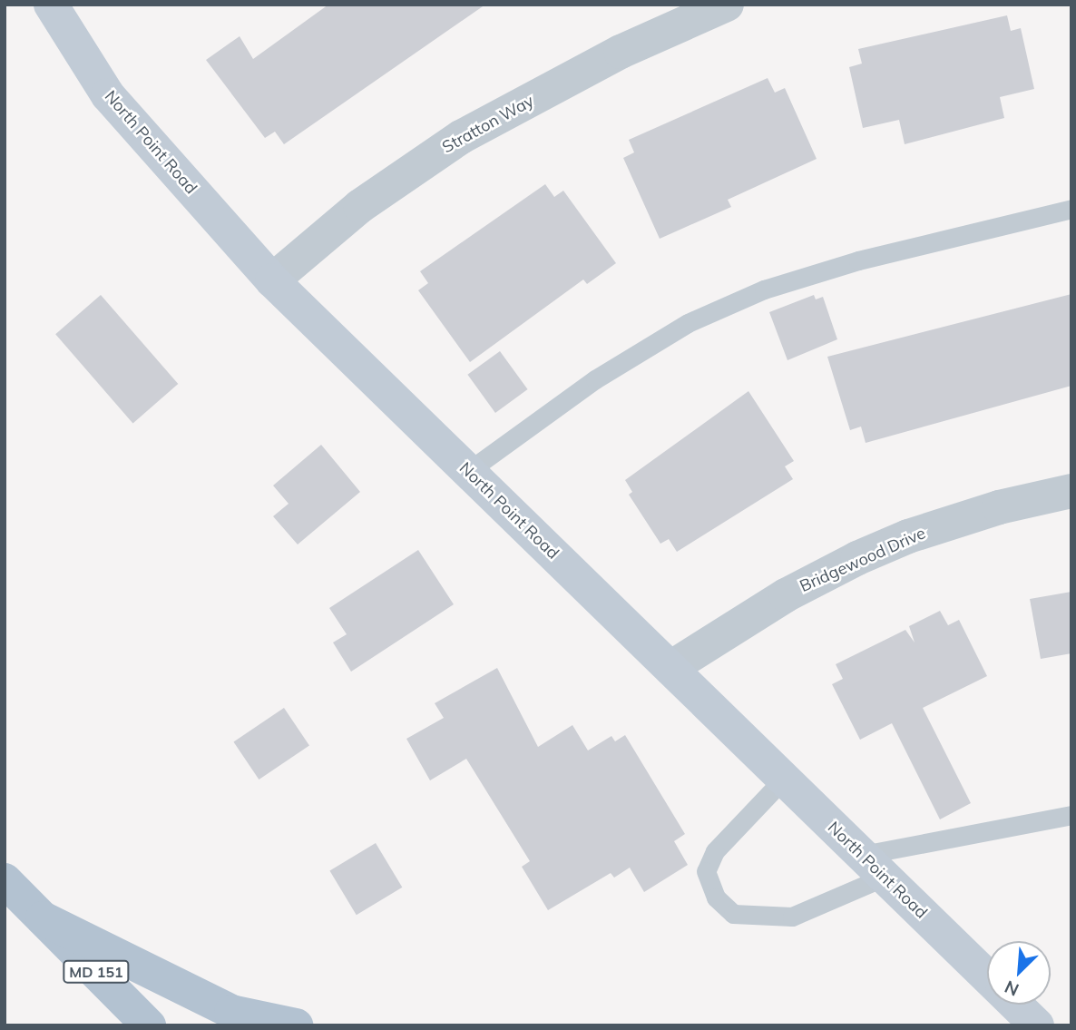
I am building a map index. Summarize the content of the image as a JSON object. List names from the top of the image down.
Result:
{
  "streets": {
    "main road": ["MD 151"],
    "street": ["Stratton Way", "North Point Road", "Bridgewood Drive"]
  },
  "crossings": [
    ["Stratton Way", "North Point Road"],
    ["North Point Road", "Bridgewood Drive"]
  ],
  "north": "bottom left"
}
